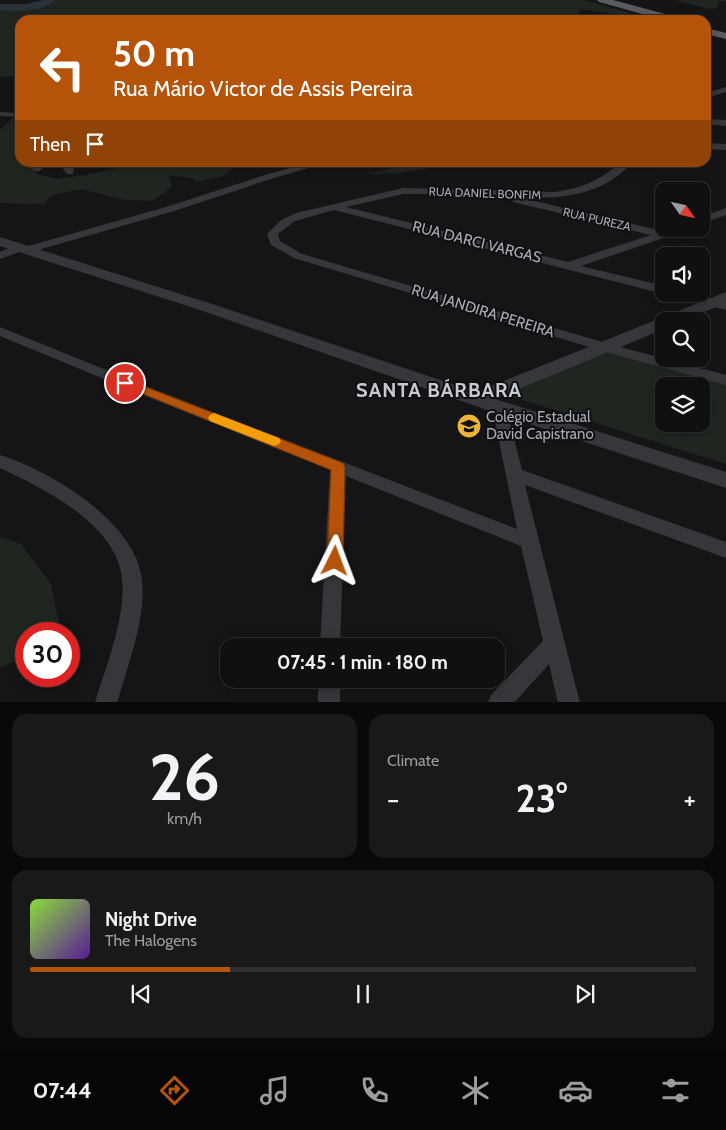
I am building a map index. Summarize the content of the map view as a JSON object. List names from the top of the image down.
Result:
{
  "streets": {
    "street": [
      "RUA DANIEL BONFIM",
      "RUA PUREZA",
      "RUA DARCI VARGAS",
      "RUA JANDIRA PEREIRA"
    ]
  },
  "crossings": [
    ["RUA DANIEL BONFIM", "RUA PUREZA"],
    ["RUA DANIEL BONFIM", "RUA DARCI VARGAS"],
    ["RUA DARCI VARGAS", "RUA JANDIRA PEREIRA"]
  ],
  "districts": ["SANTA BÁRBARA"],
  "places": {
    "school or university": ["Colégio Estadual David Capistrano"]
  },
  "north": "bottom right",
  "page": {
    "turn": ["50 m", "Rua Mário Victor de Assis Pereira"],
    "then": "Then",
    "limit": "30",
    "trip": "07:45 · 1 min · 180 m",
    "tile": [
      ["26", "km/h"],
      "Climate"
    ],
    "heat": ["−", "23°", "+"],
    "song": ["Night Drive", "The Halogens"],
    "tabs": "07:44"
  }
}
